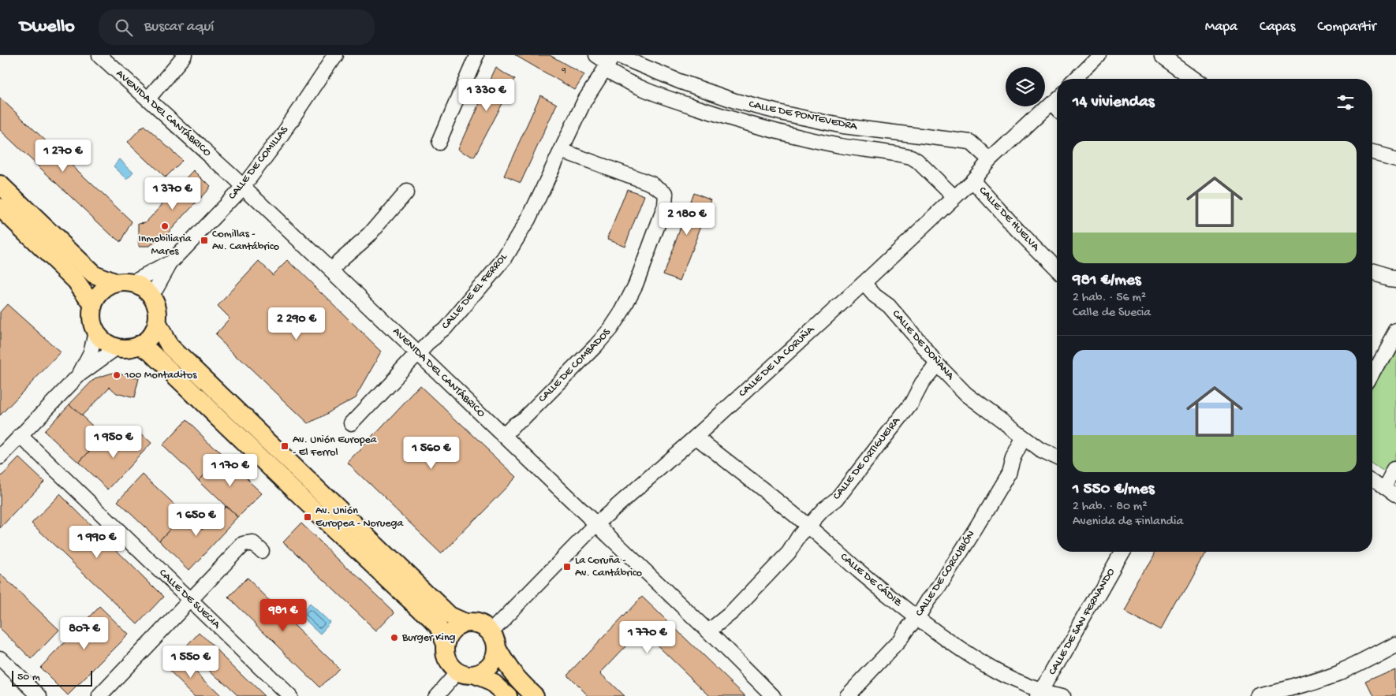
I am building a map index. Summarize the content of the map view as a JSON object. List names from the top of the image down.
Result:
{
  "streets": {
    "street": [
      "AVENIDA DEL CANTÁBRICO",
      "CALLE DE PONTEVEDRA",
      "CALLE DE COMILLAS",
      "CALLE DE HUELVA",
      "CALLE DE EL FERROL",
      "CALLE DE DOÑANA",
      "CALLE DE LA CORUÑA",
      "CALLE DE COMBADOS",
      "CALLE DE ORTIGUEIRA",
      "CALLE DE CORCUBIÓN",
      "CALLE DE CÁDIZ",
      "CALLE DE SUECIA",
      "CALLE DE SAN FERNANDO"
    ]
  },
  "crossings": [
    ["AVENIDA DEL CANTÁBRICO", "CALLE DE COMILLAS"],
    ["AVENIDA DEL CANTÁBRICO", "CALLE DE EL FERROL"],
    ["AVENIDA DEL CANTÁBRICO", "CALLE DE LA CORUÑA"],
    ["AVENIDA DEL CANTÁBRICO", "CALLE DE COMBADOS"],
    ["AVENIDA DEL CANTÁBRICO", "CALLE DE ORTIGUEIRA"],
    ["CALLE DE PONTEVEDRA", "CALLE DE EL FERROL"],
    ["CALLE DE PONTEVEDRA", "CALLE DE LA CORUÑA"],
    ["CALLE DE HUELVA", "CALLE DE LA CORUÑA"],
    ["CALLE DE EL FERROL", "CALLE DE COMBADOS"],
    ["CALLE DE DOÑANA", "CALLE DE LA CORUÑA"],
    ["CALLE DE DOÑANA", "CALLE DE ORTIGUEIRA"],
    ["CALLE DE DOÑANA", "CALLE DE CORCUBIÓN"],
    ["CALLE DE LA CORUÑA", "CALLE DE CÁDIZ"],
    ["CALLE DE ORTIGUEIRA", "CALLE DE CÁDIZ"],
    ["CALLE DE CORCUBIÓN", "CALLE DE CÁDIZ"],
    ["CALLE DE CÁDIZ", "CALLE DE SAN FERNANDO"]
  ],
  "places": {
    "other": ["Inmobiliaria Mares", "100 Montaditos", "Burger King"],
    "transit": [
      "Comillas - Av. Cantábrico",
      "Av. Unión Europea - El Ferrol",
      "Av. Unión Europea - Noruega",
      "La Coruña - Av. Cantábrico"
    ]
  },
  "house_numbers": ["9"],
  "scale_bar": "50 m",
  "page": {
    "header": "Dwello",
    "search": "Buscar aquí",
    "nav": ["Mapa", "Capas", "Compartir"],
    "price": [
      "1 330 €",
      "1 270 €",
      "1 370 €",
      "2 180 €",
      "2 290 €",
      "1 950 €",
      "1 560 €",
      "1 170 €",
      "1 650 €",
      "1 990 €",
      "981 €",
      "807 €",
      "1 770 €",
      "1 550 €"
    ],
    "heading": "14 viviendas",
    "list": [
      {
        "name": "981 €/mes",
        "note": "2 hab. · 56 m² · Calle de Suecia"
      },
      {
        "name": "1 550 €/mes",
        "note": "2 hab. · 80 m² · Avenida de Finlandia"
      }
    ],
    "scale": "50 m"
  }
}
